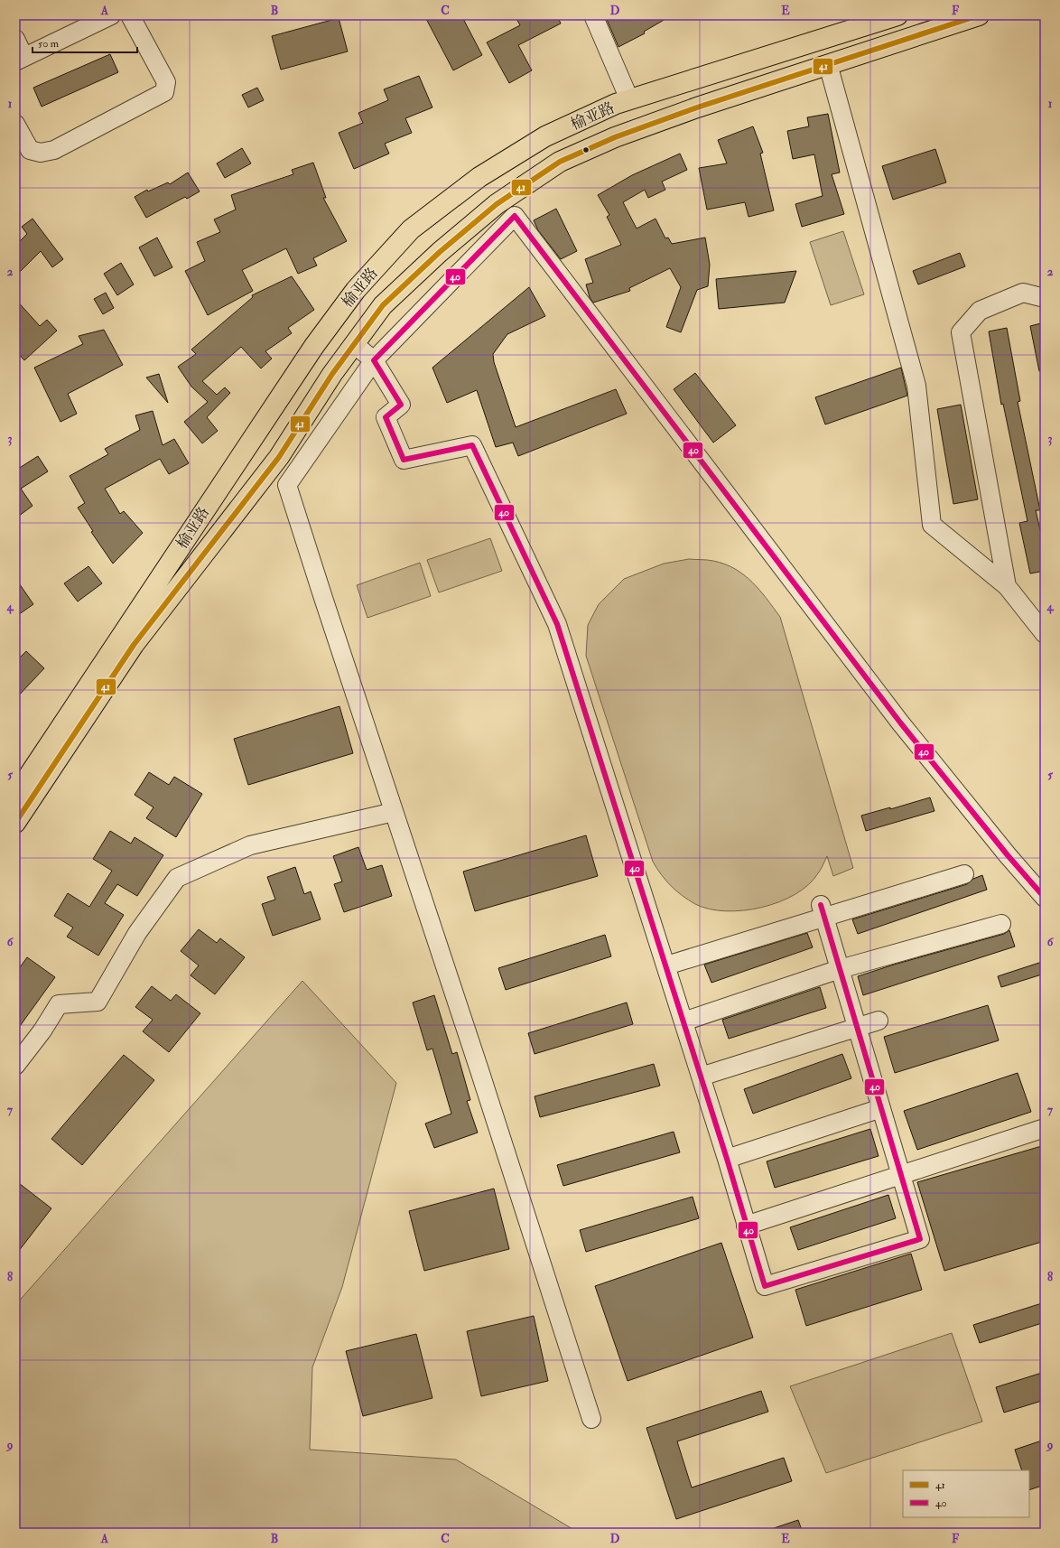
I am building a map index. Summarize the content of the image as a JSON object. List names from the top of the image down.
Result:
{
  "streets": {
    "highway": ["榆亚路"]
  },
  "lines": ["transit line 41", "transit line 40"],
  "legend": ["41", "40"],
  "scale_bar": "50 m",
  "grid": {
    "columns": [
      "A",
      "B",
      "C",
      "D",
      "E",
      "F"
    ],
    "rows": [
      "1",
      "2",
      "3",
      "4",
      "5",
      "6",
      "7",
      "8",
      "9"
    ]
  }
}
